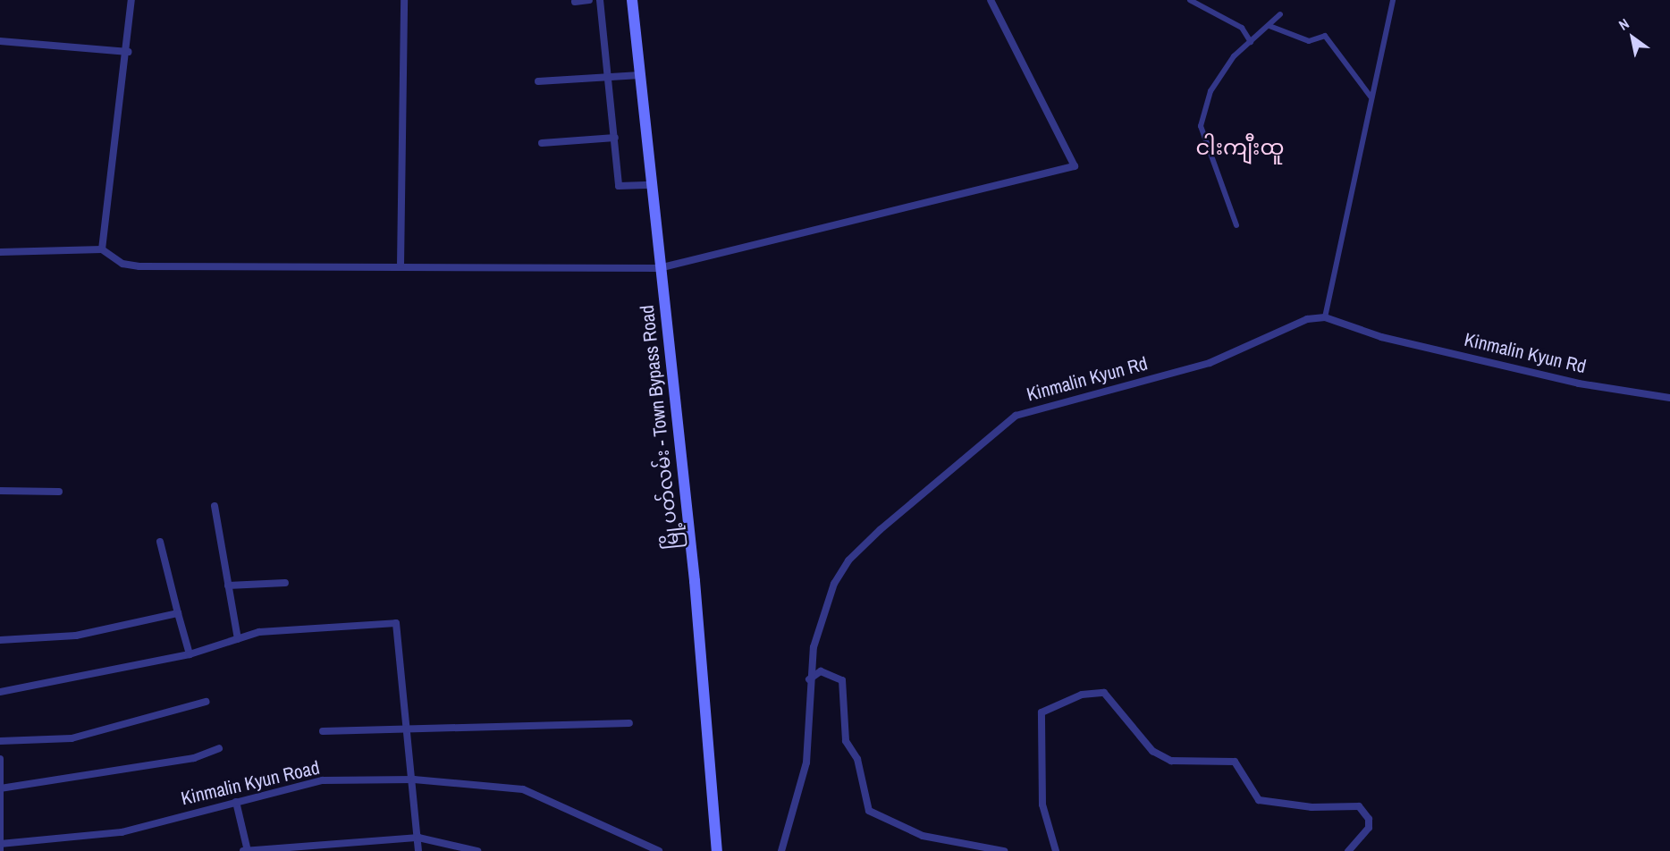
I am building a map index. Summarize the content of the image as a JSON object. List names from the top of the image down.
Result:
{
  "streets": {
    "main road": ["မြို့ပတ်လမ်း - Town Bypass Road"],
    "street": ["Kinmalin Kyun Rd", "Kinmalin Kyun Road"]
  },
  "districts": ["ငါးကျီးထူ"],
  "north": "top left"
}
